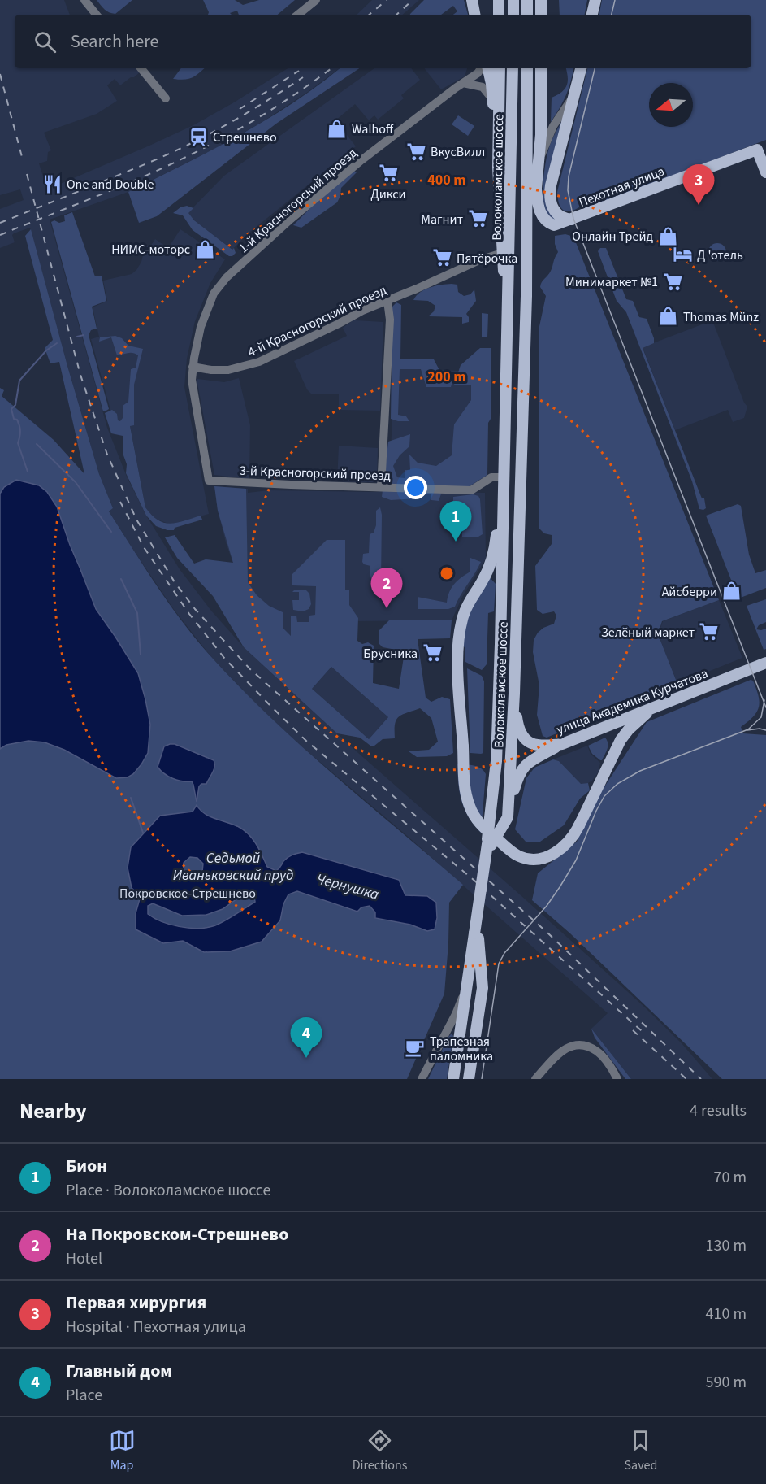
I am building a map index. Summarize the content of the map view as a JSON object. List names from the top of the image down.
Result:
{
  "streets": {
    "main road": ["Волоколамское шоссе", "Пехотная улица", "улица Академика Курчатова"],
    "street": ["1-й Красногорский проезд", "4-й Красногорский проезд", "3-й Красногорский проезд"]
  },
  "crossings": [
    ["Волоколамское шоссе", "Пехотная улица"],
    ["Волоколамское шоссе", "4-й Красногорский проезд"],
    ["Волоколамское шоссе", "3-й Красногорский проезд"],
    ["Волоколамское шоссе", "улица Академика Курчатова"],
    ["1-й Красногорский проезд", "4-й Красногорский проезд"],
    ["1-й Красногорский проезд", "3-й Красногорский проезд"]
  ],
  "water": ["Седьмой Иваньковский пруд", "Чернушка"],
  "parks": ["Покровское-Стрешнево"],
  "places": {
    "shop": [
      "Walhoff",
      "Онлайн Трейд",
      "НИМС-моторс",
      "Thomas Münz",
      "Айсберри"
    ],
    "station": ["Стрешнево"],
    "supermarket": [
      "ВкусВилл",
      "Дикси",
      "Магнит",
      "Пятёрочка",
      "Минимаркет №1",
      "Зелёный маркет",
      "Брусника"
    ],
    "restaurant": ["One and Double"],
    "hotel": ["Д 'отель"],
    "cafe": ["Трапезная паломника"]
  },
  "north": "left",
  "page": {
    "search": "Search here",
    "pins": [
      "3",
      "1",
      "2",
      "4"
    ],
    "heading": ["Nearby", "4 results"],
    "list": [
      {
        "mark": "1",
        "name": "Бион",
        "note": "Place · Волоколамское шоссе",
        "value": "70 m"
      },
      {
        "mark": "2",
        "name": "На Покровском-Стрешнево",
        "note": "Hotel",
        "value": "130 m"
      },
      {
        "mark": "3",
        "name": "Первая хирургия",
        "note": "Hospital · Пехотная улица",
        "value": "410 m"
      },
      {
        "mark": "4",
        "name": "Главный дом",
        "note": "Place",
        "value": "590 m"
      }
    ],
    "nav": ["Map", "Directions", "Saved"]
  },
  "rings": ["400 m", "200 m"]
}
